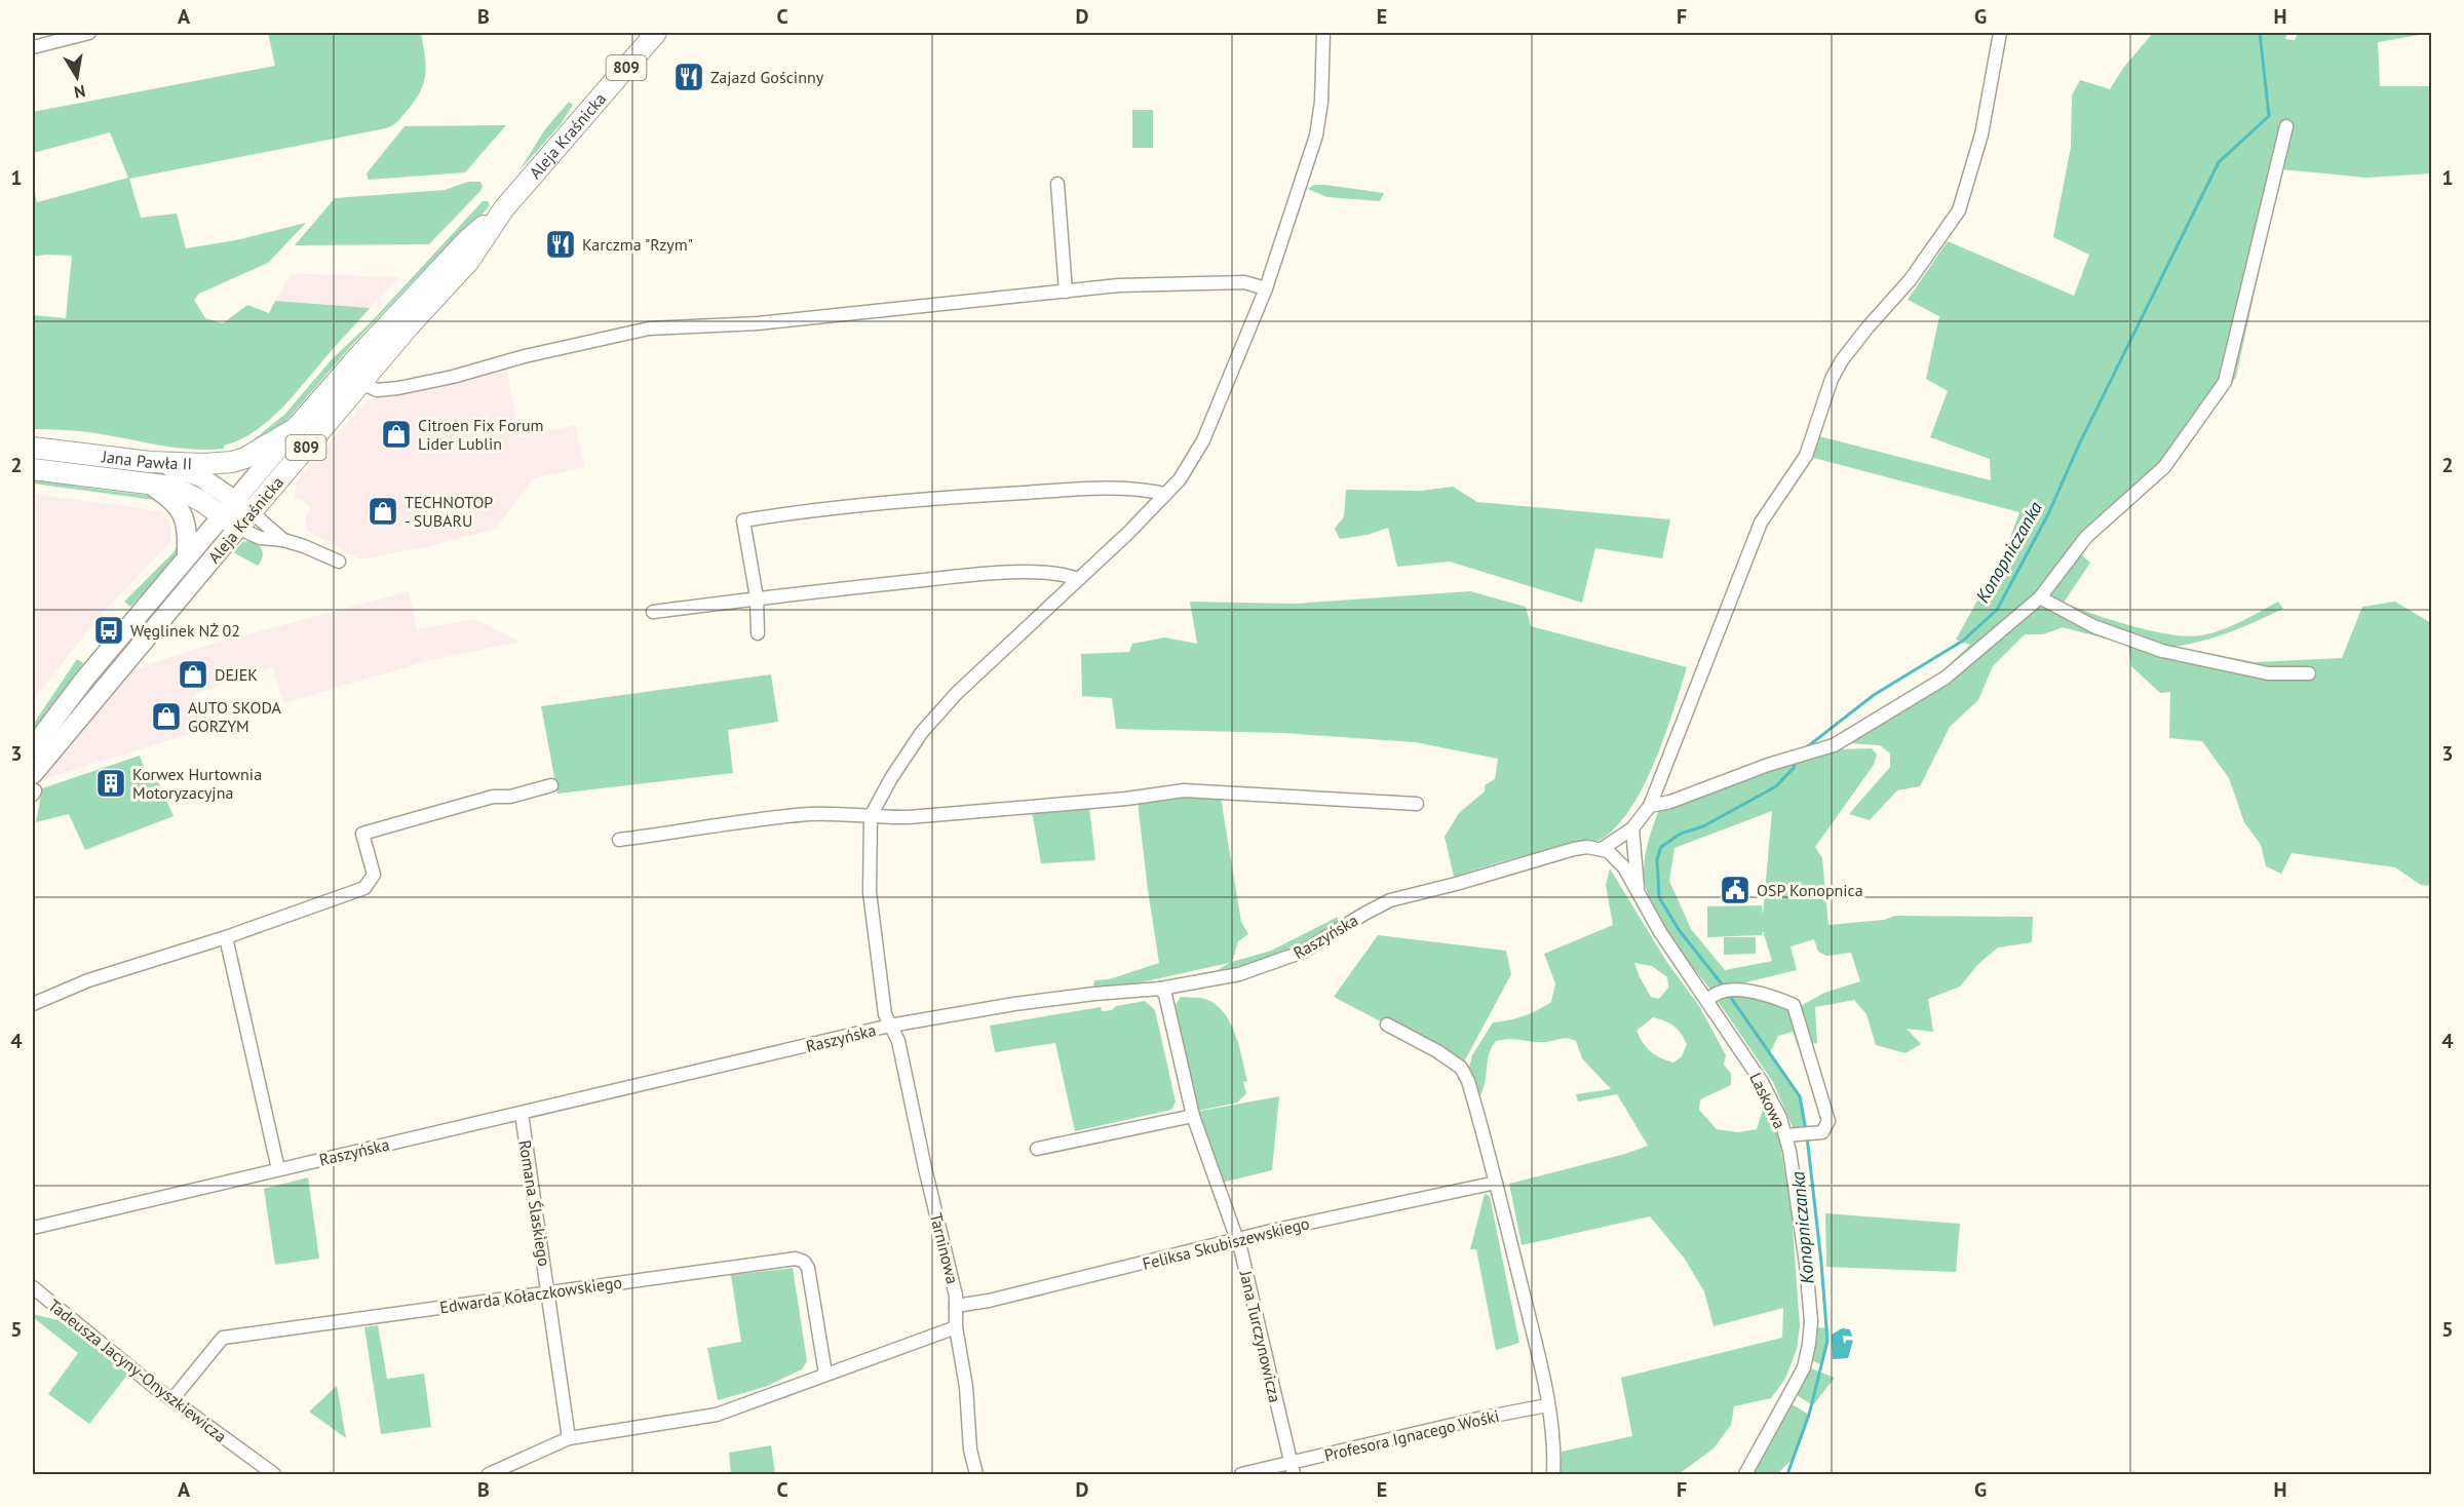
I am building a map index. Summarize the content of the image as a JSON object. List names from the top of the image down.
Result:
{
  "streets": {
    "main road": ["809", "Aleja Kraśnicka", "Jana Pawła II"],
    "street": [
      "Raszyńska",
      "Laskowa",
      "Romana Ślaskiego",
      "Feliksa Skubiszewskiego",
      "Tarninowa",
      "Edwarda Kołaczkowskiego",
      "Jana Turczynowicza",
      "Tadeusza Jacyny-Onyszkiewicza",
      "Profesora Ignacego Wośki"
    ]
  },
  "crossings": [
    ["Aleja Kraśnicka", "Jana Pawła II"],
    ["Raszyńska", "Laskowa"],
    ["Raszyńska", "Romana Ślaskiego"],
    ["Raszyńska", "Tarninowa"],
    ["Raszyńska", "Jana Turczynowicza"],
    ["Romana Ślaskiego", "Edwarda Kołaczkowskiego"],
    ["Feliksa Skubiszewskiego", "Tarninowa"],
    ["Feliksa Skubiszewskiego", "Jana Turczynowicza"],
    ["Edwarda Kołaczkowskiego", "Tadeusza Jacyny-Onyszkiewicza"],
    ["Jana Turczynowicza", "Profesora Ignacego Wośki"]
  ],
  "water": ["Konopniczanka"],
  "places": {
    "restaurant": ["Zajazd Gościnny", "Karczma \"Rzym\""],
    "shop": [
      "Citroen Fix Forum Lider Lublin",
      "TECHNOTOP - SUBARU",
      "DEJEK",
      "AUTO SKODA GORZYM"
    ],
    "bus stop": ["Węglinek NŻ 02"],
    "building": ["Korwex Hurtownia Motoryzacyjna"],
    "public building": ["OSP Konopnica"]
  },
  "north": "bottom",
  "grid": {
    "columns": [
      "A",
      "B",
      "C",
      "D",
      "E",
      "F",
      "G",
      "H"
    ],
    "rows": [
      "1",
      "2",
      "3",
      "4",
      "5"
    ]
  }
}
